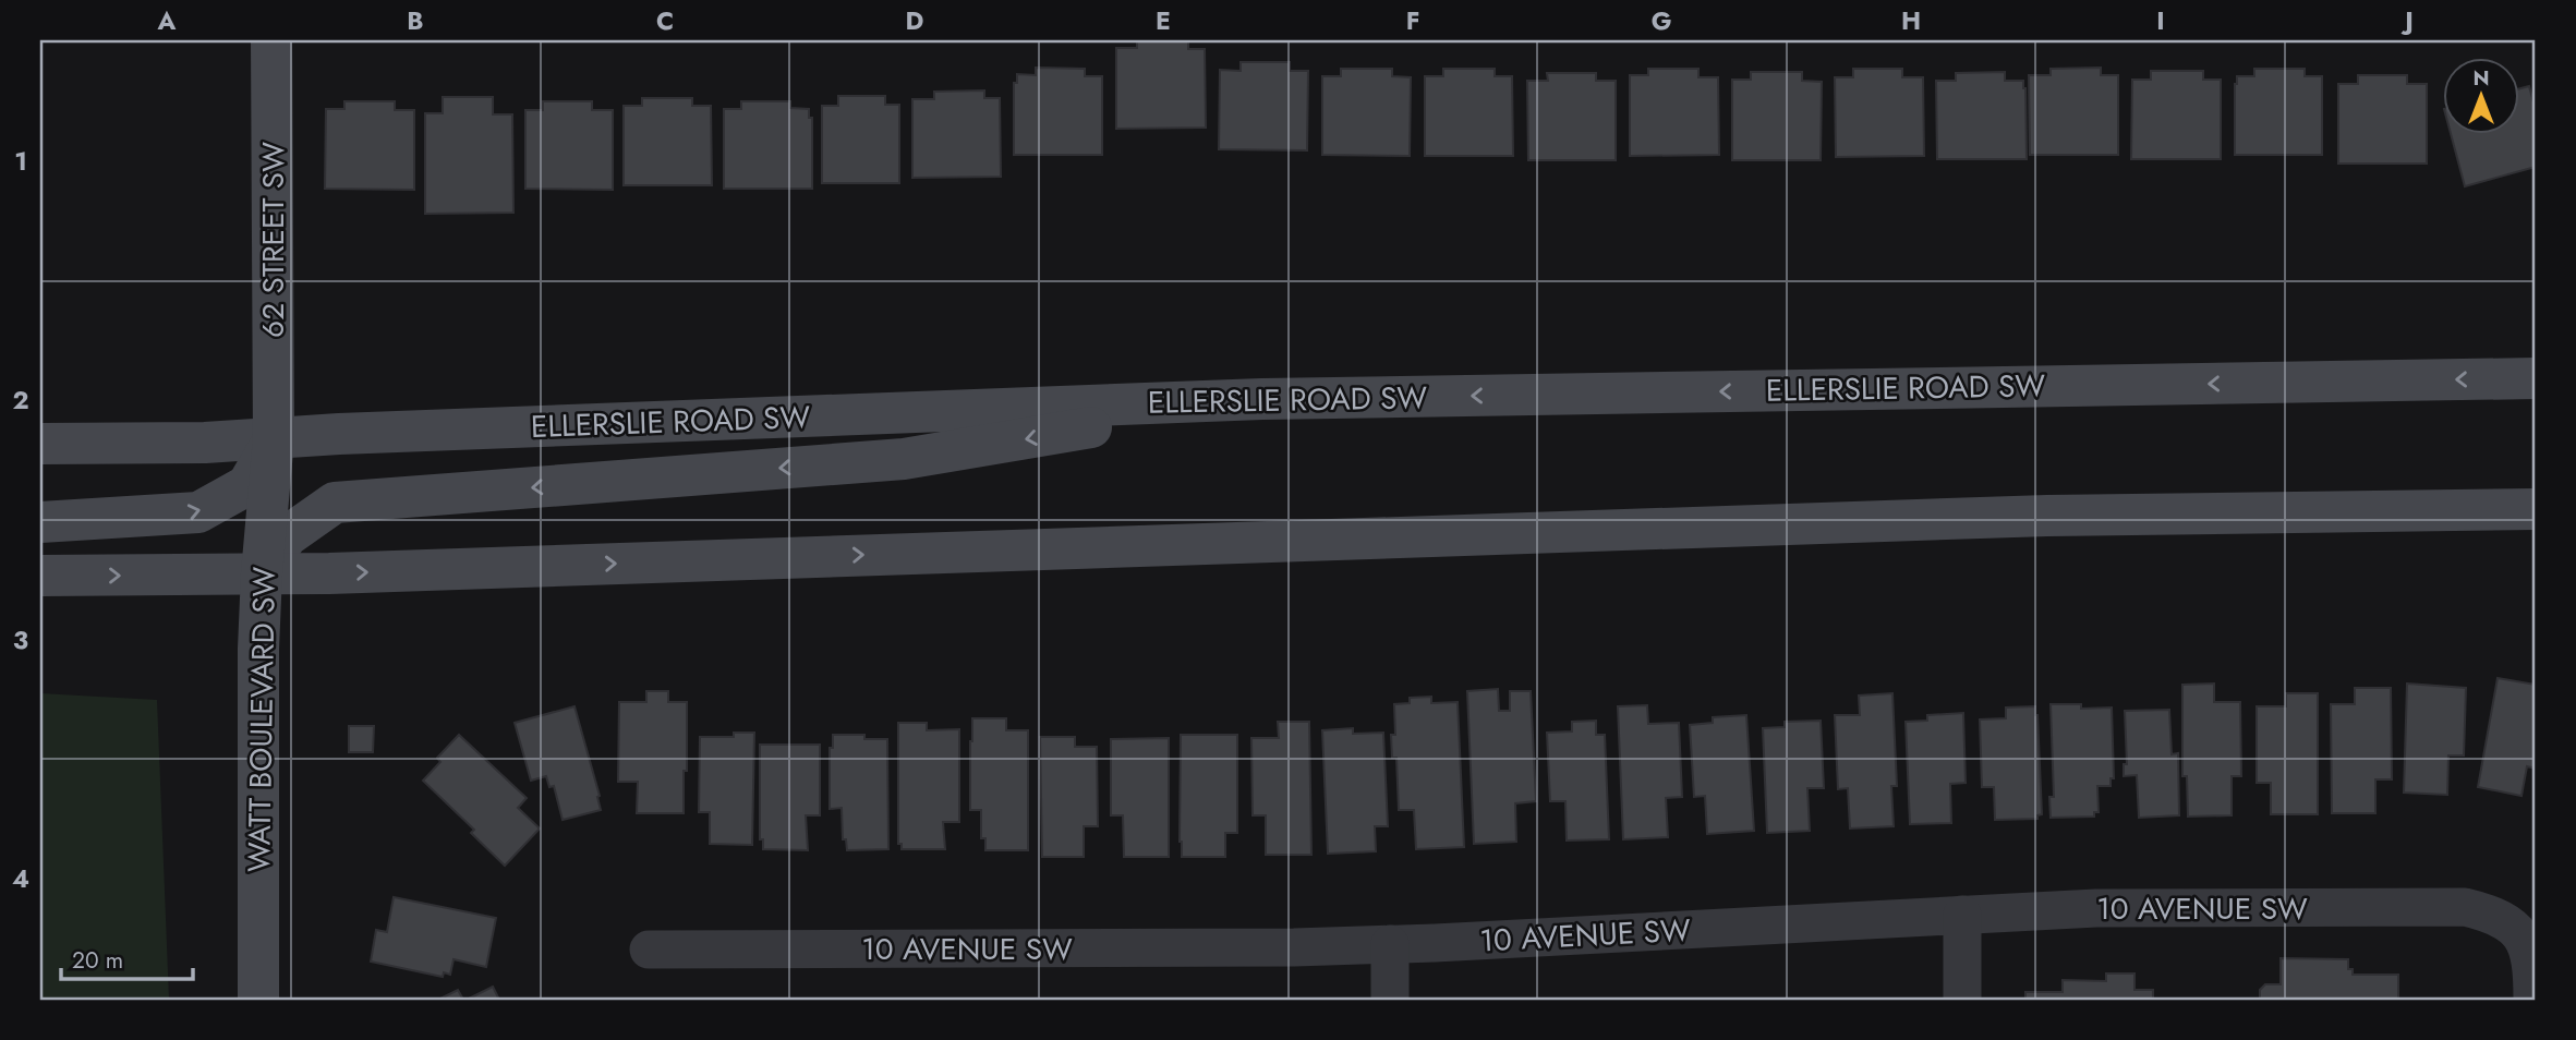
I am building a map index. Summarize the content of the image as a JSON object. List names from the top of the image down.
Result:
{
  "streets": {
    "main road": ["62 STREET SW", "ELLERSLIE ROAD SW", "WATT BOULEVARD SW"],
    "street": ["10 AVENUE SW"]
  },
  "crossings": [
    ["62 STREET SW", "ELLERSLIE ROAD SW"],
    ["62 STREET SW", "WATT BOULEVARD SW"],
    ["ELLERSLIE ROAD SW", "WATT BOULEVARD SW"]
  ],
  "scale_bar": "20 m",
  "north": "top",
  "grid": {
    "columns": [
      "A",
      "B",
      "C",
      "D",
      "E",
      "F",
      "G",
      "H",
      "I",
      "J"
    ],
    "rows": [
      "1",
      "2",
      "3",
      "4"
    ]
  }
}
